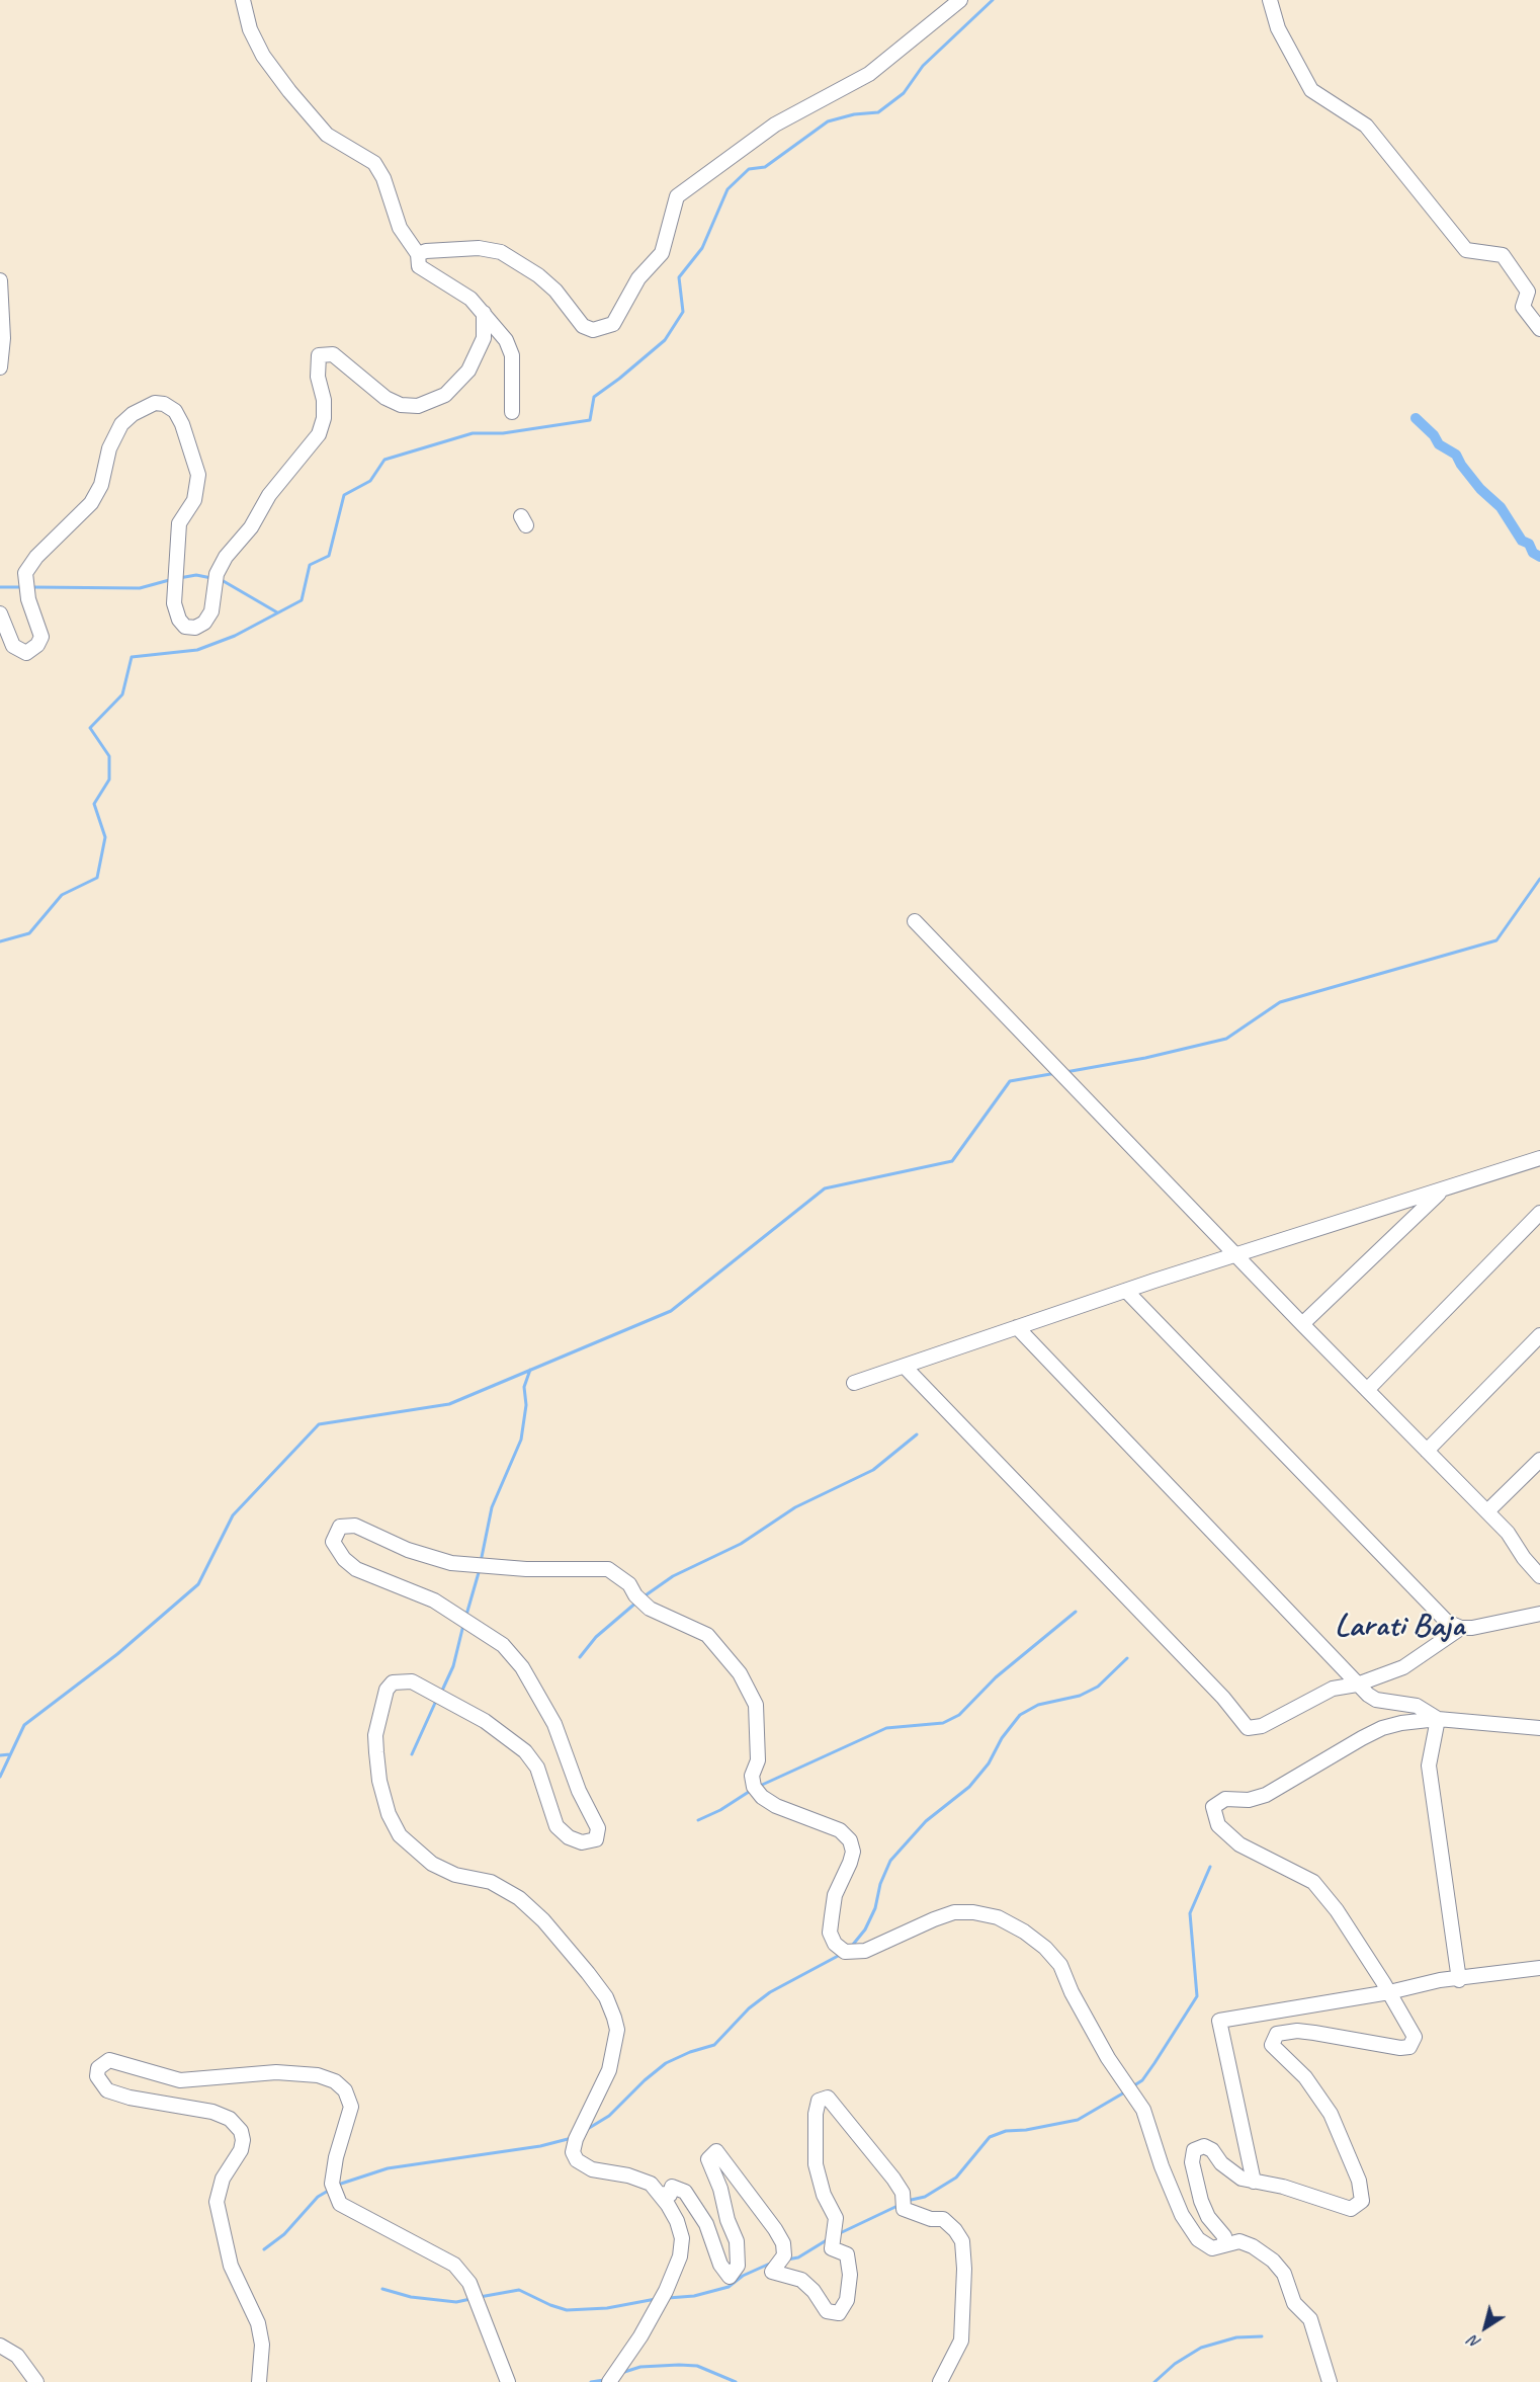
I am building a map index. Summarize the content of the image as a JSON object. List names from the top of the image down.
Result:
{
  "districts": ["Larati Baja"],
  "north": "bottom left"
}
